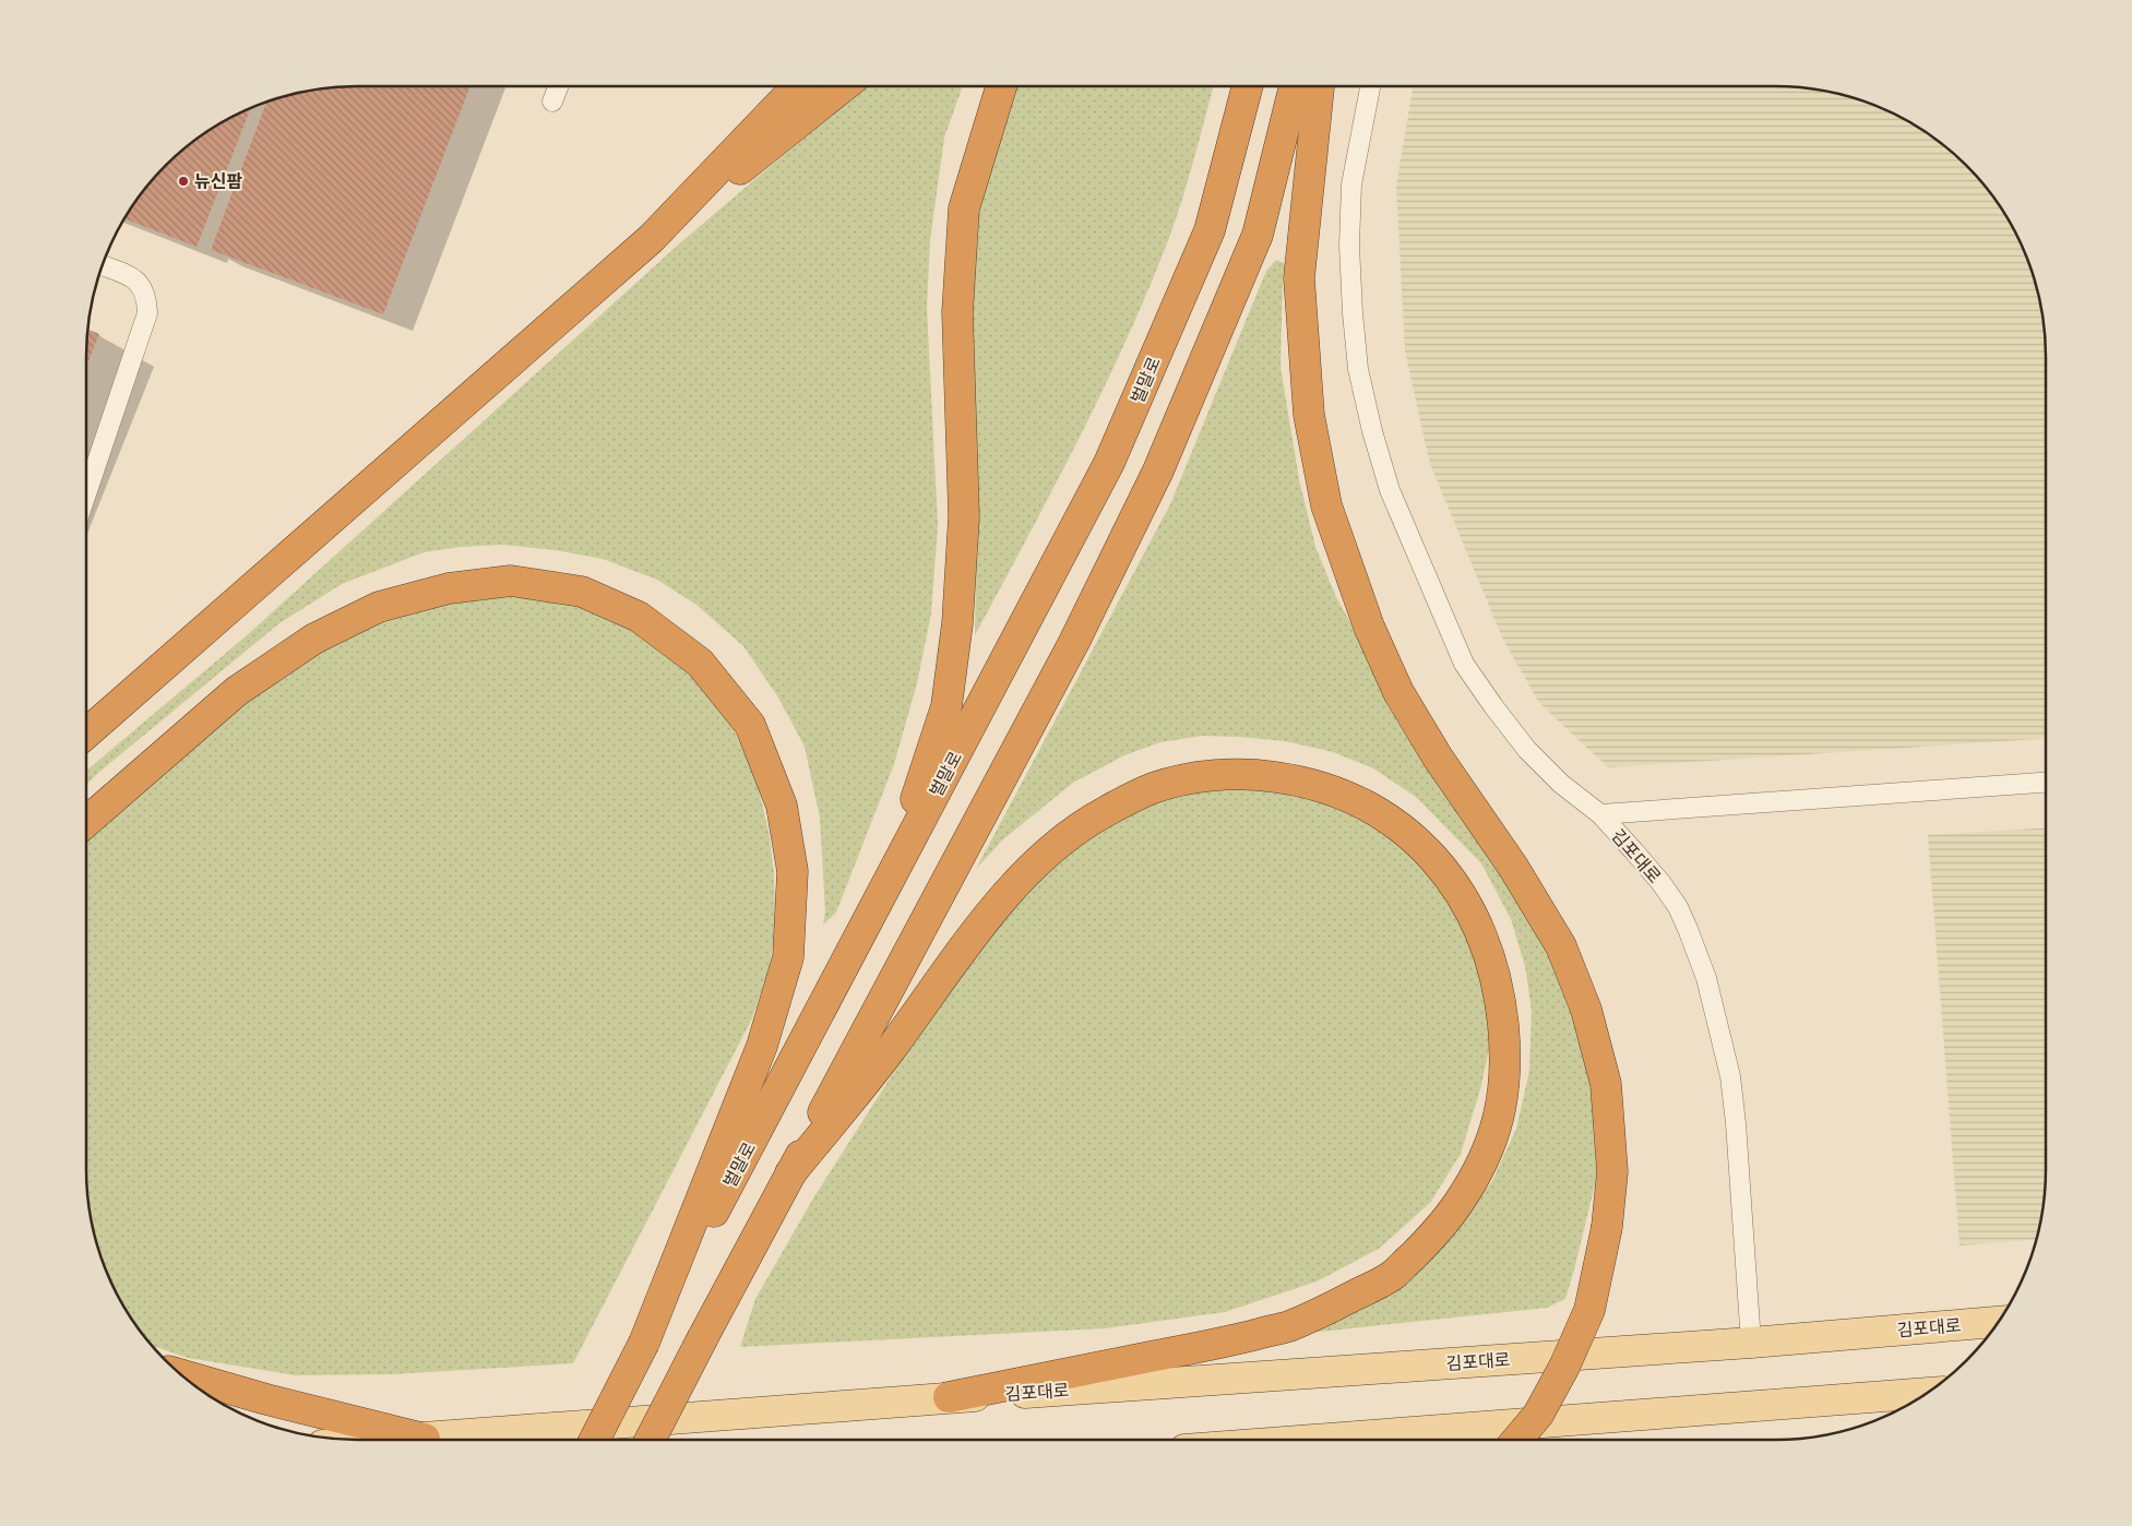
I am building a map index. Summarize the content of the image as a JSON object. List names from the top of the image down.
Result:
{
  "streets": {
    "highway": ["벌말로"],
    "main road": ["김포대로"]
  },
  "places": ["뉴신팜"]
}
